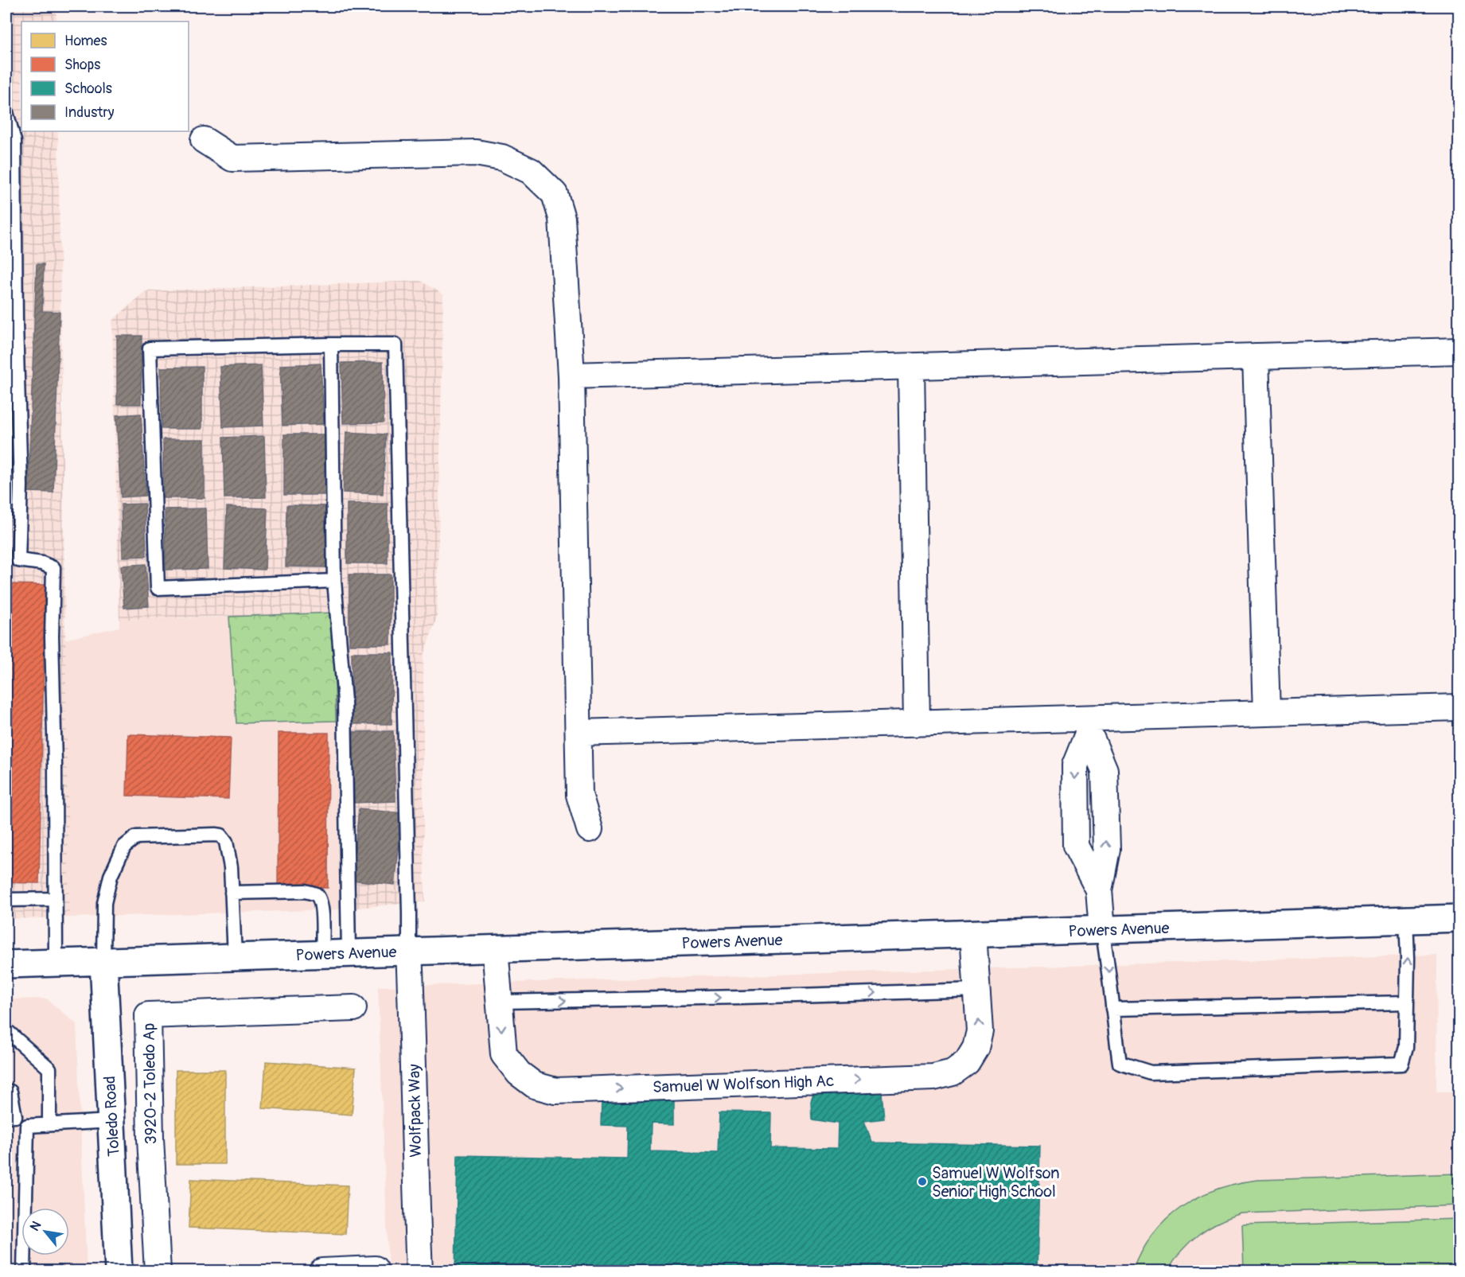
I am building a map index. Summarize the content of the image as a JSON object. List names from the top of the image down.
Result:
{
  "streets": {
    "street": [
      "Powers Avenue",
      "3920-2 Toledo Ap",
      "Samuel W Wolfson High Ac",
      "Wolfpack Way",
      "Toledo Road"
    ]
  },
  "crossings": [
    ["Powers Avenue", "Samuel W Wolfson High Ac"],
    ["Powers Avenue", "Wolfpack Way"],
    ["Powers Avenue", "Toledo Road"]
  ],
  "places": ["Samuel W Wolfson Senior High School"],
  "legend": [
    "Homes",
    "Shops",
    "Schools",
    "Industry"
  ],
  "north": "top left"
}
